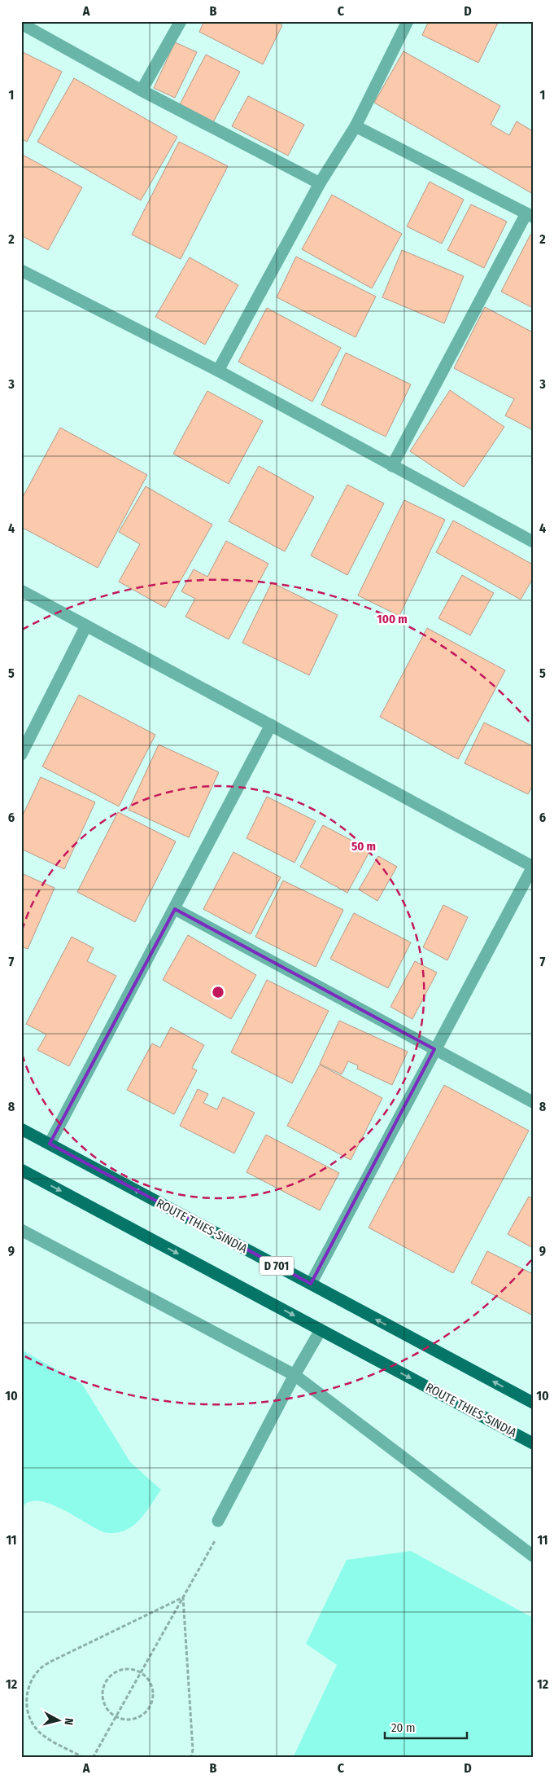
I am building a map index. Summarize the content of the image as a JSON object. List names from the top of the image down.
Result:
{
  "streets": {
    "main road": ["ROUTE THIES-SINDIA", "D 701"]
  },
  "scale_bar": "20 m",
  "north": "right",
  "grid": {
    "columns": [
      "A",
      "B",
      "C",
      "D"
    ],
    "rows": [
      "1",
      "2",
      "3",
      "4",
      "5",
      "6",
      "7",
      "8",
      "9",
      "10",
      "11",
      "12"
    ]
  },
  "rings": ["100 m", "50 m"]
}
